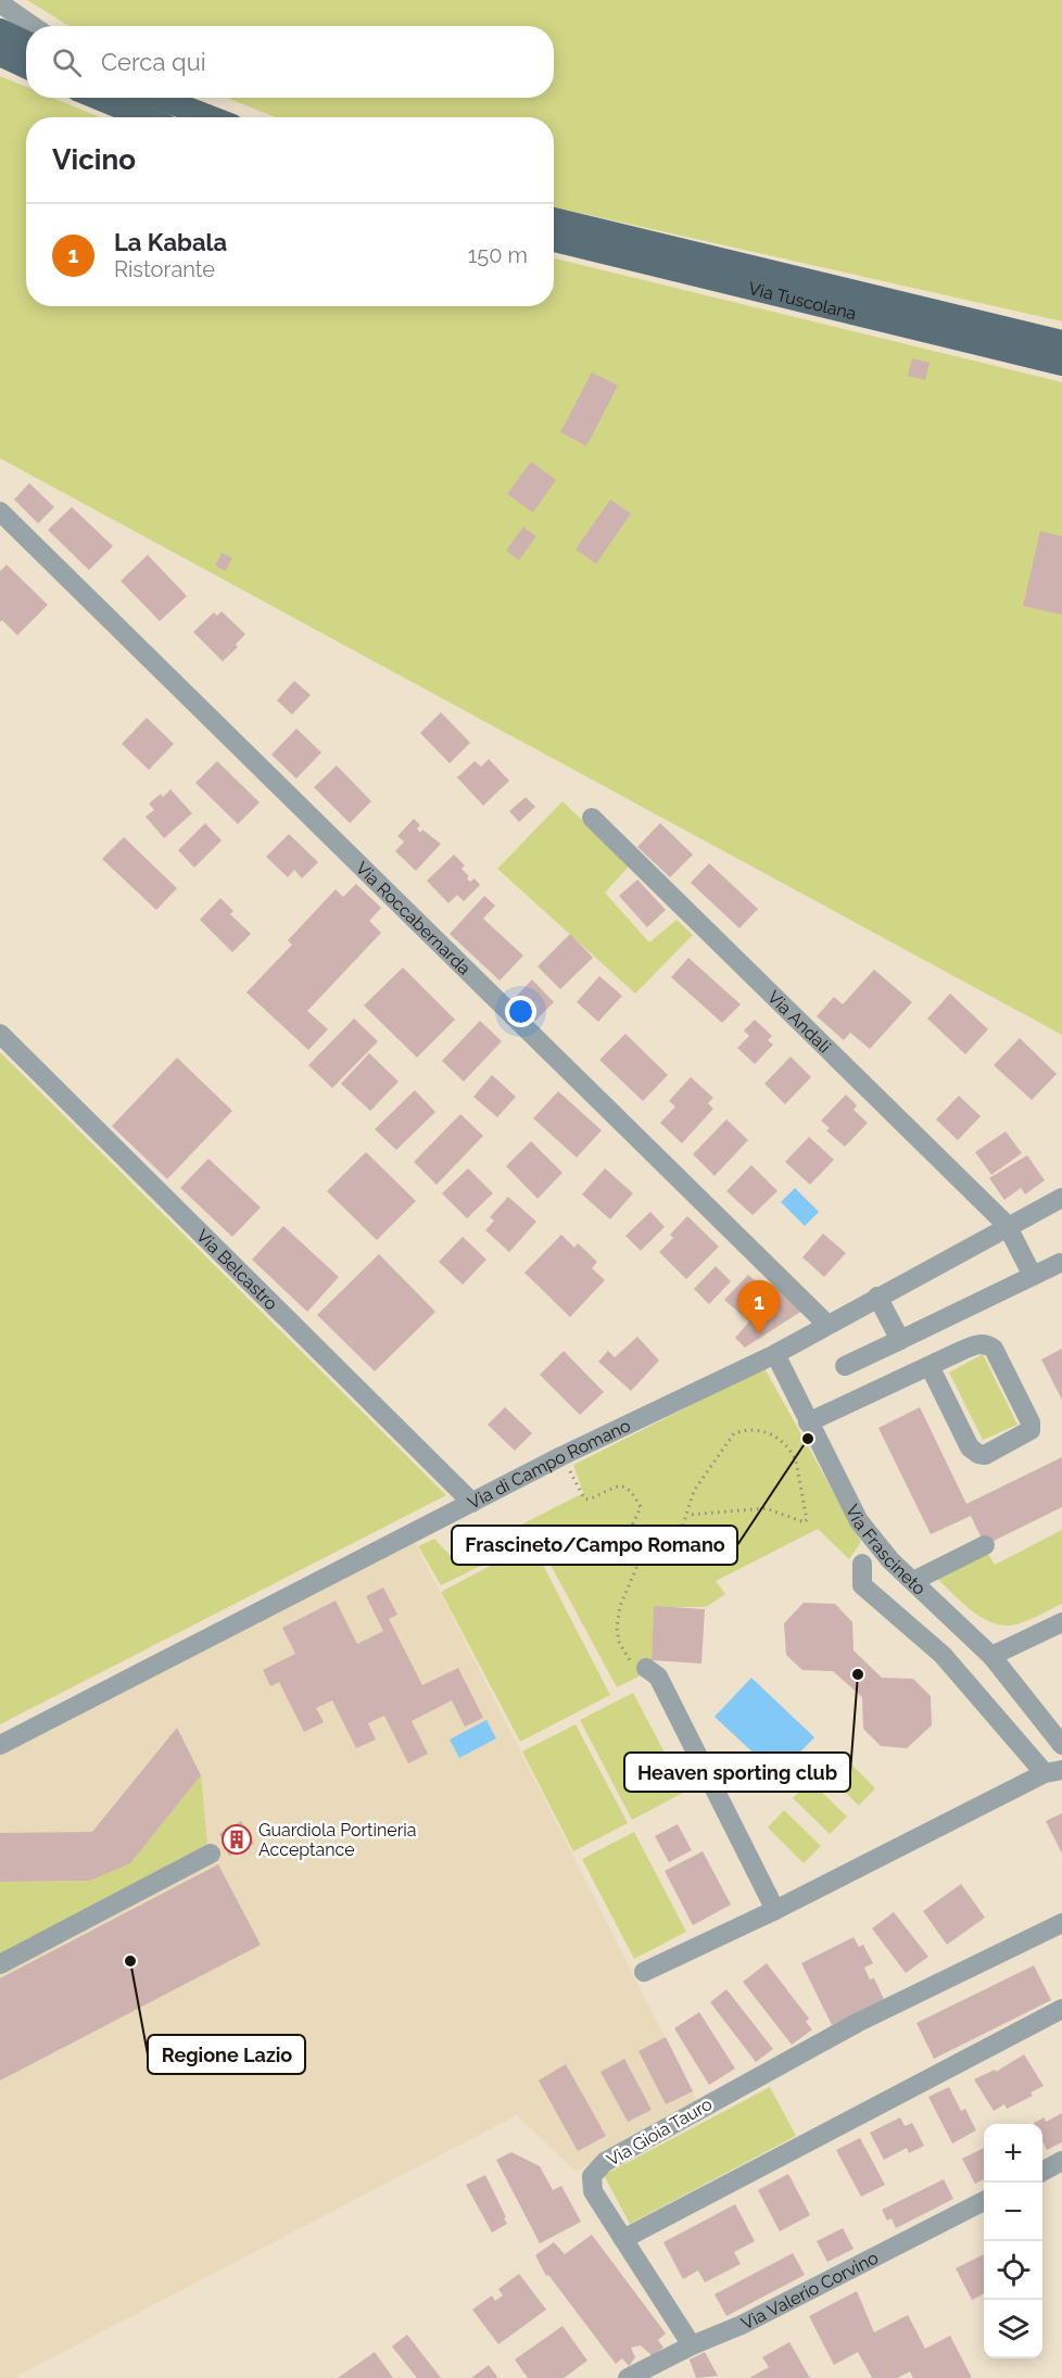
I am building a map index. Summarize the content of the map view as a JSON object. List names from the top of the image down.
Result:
{
  "streets": {
    "main road": ["Via Tuscolana"],
    "street": [
      "Via Roccabernarda",
      "Via Andali",
      "Via Belcastro",
      "Via di Campo Romano",
      "Via Frascineto",
      "Via Gioia Tauro",
      "Via Valerio Corvino"
    ]
  },
  "crossings": [
    ["Via Roccabernarda", "Via di Campo Romano"],
    ["Via Andali", "Via di Campo Romano"],
    ["Via Belcastro", "Via di Campo Romano"],
    ["Via di Campo Romano", "Via Frascineto"],
    ["Via Gioia Tauro", "Via Valerio Corvino"]
  ],
  "places": {
    "other": ["Frascineto/Campo Romano", "Heaven sporting club", "Regione Lazio"],
    "building": ["Guardiola Portineria Acceptance"]
  },
  "page": {
    "search": "Cerca qui",
    "heading": "Vicino",
    "list": [
      {
        "mark": "1",
        "name": "La Kabala",
        "note": "Ristorante",
        "value": "150 m"
      }
    ],
    "pins": "1",
    "map_buttons": ["+", "−"]
  }
}
